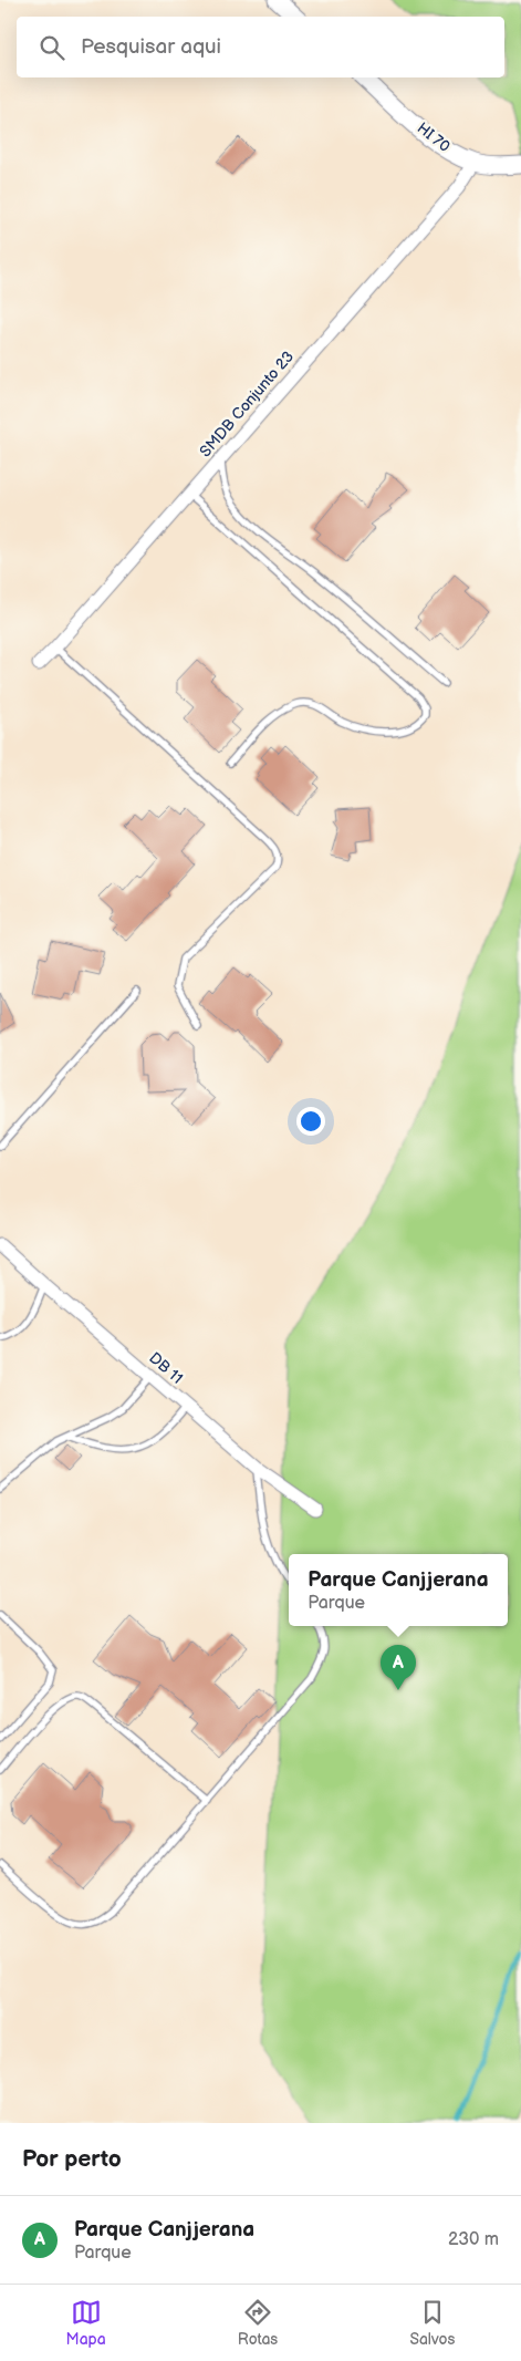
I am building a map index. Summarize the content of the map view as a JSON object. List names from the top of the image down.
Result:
{
  "streets": {
    "street": ["HI 70", "SMDB Conjunto 23", "DB 11"]
  },
  "crossings": [
    ["HI 70", "SMDB Conjunto 23"]
  ],
  "page": {
    "search": "Pesquisar aqui",
    "popup": ["Parque Canjjerana", "Parque"],
    "pins": "A",
    "heading": "Por perto",
    "list": [
      {
        "mark": "A",
        "name": "Parque Canjjerana",
        "note": "Parque",
        "value": "230 m"
      }
    ],
    "nav": ["Mapa", "Rotas", "Salvos"]
  }
}
